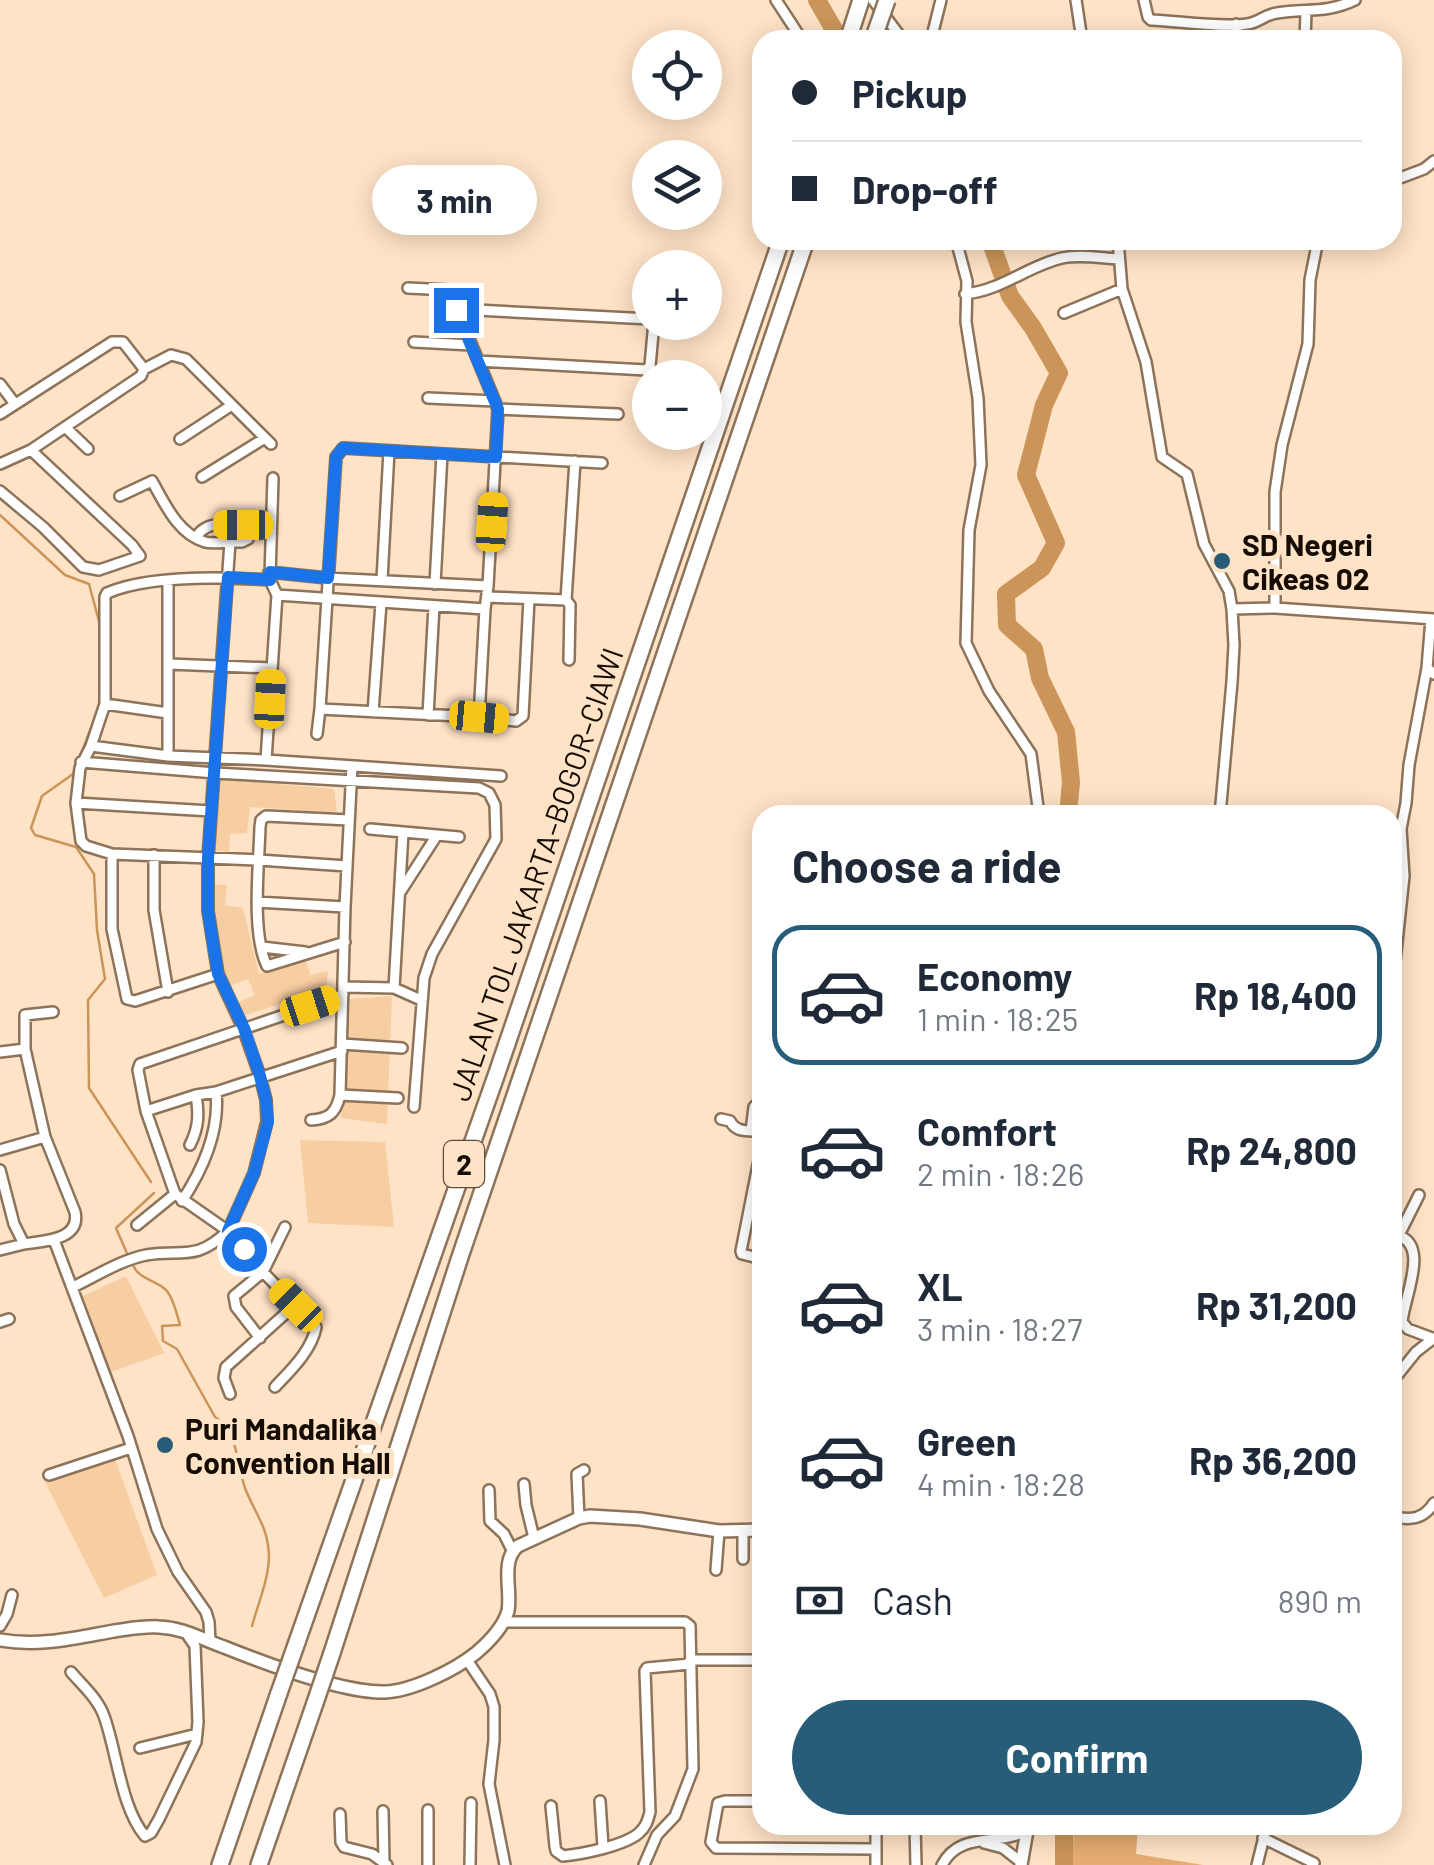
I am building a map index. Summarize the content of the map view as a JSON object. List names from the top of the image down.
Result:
{
  "streets": {
    "highway": ["JALAN TOL JAKARTA–BOGOR–CIAWI", "2"]
  },
  "places": ["SD Negeri Cikeas 02", "Puri Mandalika Convention Hall"],
  "page": {
    "map_buttons": ["+", "−"],
    "banner": ["Pickup", "Drop-off"],
    "bubble": "3 min",
    "heading": "Choose a ride",
    "list": [
      {
        "name": "Economy",
        "note": "1 min · 18:25",
        "value": "Rp 18,400"
      },
      {
        "name": "Comfort",
        "note": "2 min · 18:26",
        "value": "Rp 24,800"
      },
      {
        "name": "XL",
        "note": "3 min · 18:27",
        "value": "Rp 31,200"
      },
      {
        "name": "Green",
        "note": "4 min · 18:28",
        "value": "Rp 36,200"
      }
    ],
    "pay": ["Cash", "890 m"],
    "buttons": "Confirm"
  }
}
